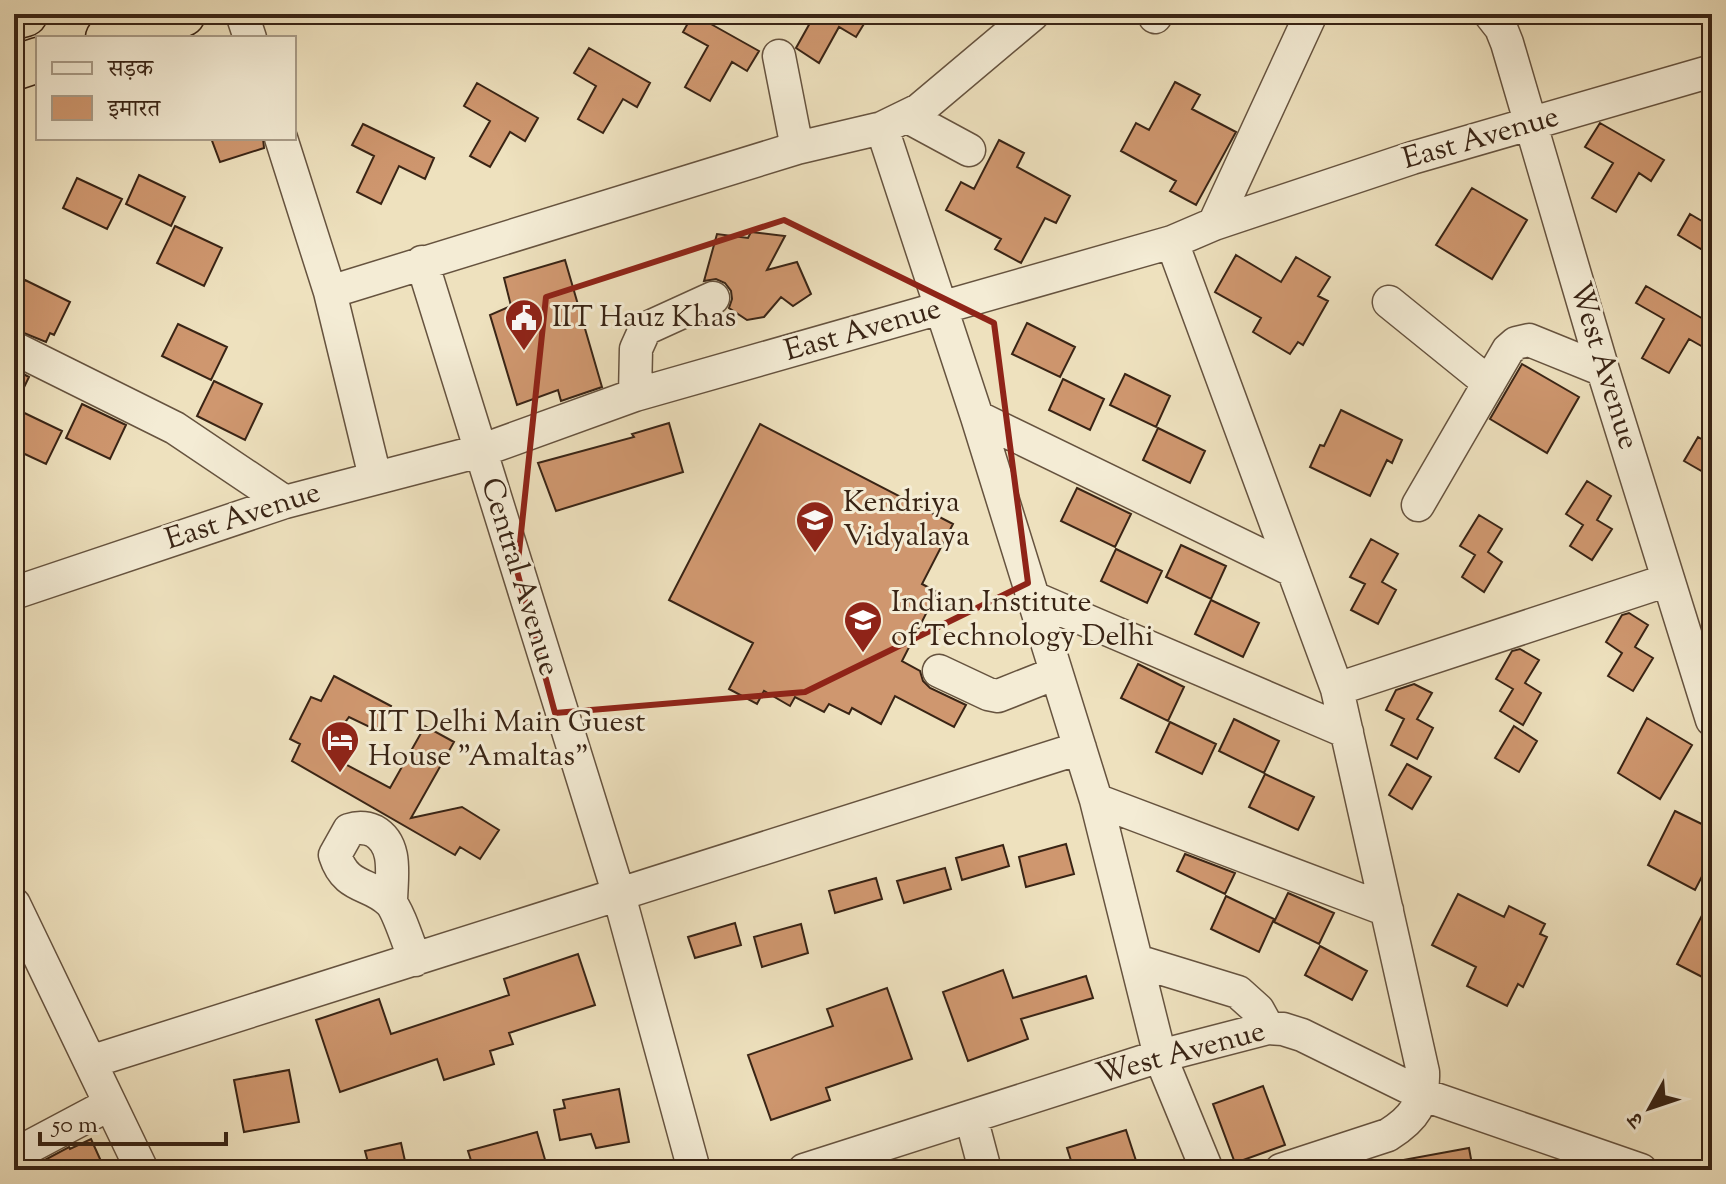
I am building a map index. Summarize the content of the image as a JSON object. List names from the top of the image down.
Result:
{
  "streets": {
    "lane": ["East Avenue", "West Avenue", "Central Avenue"]
  },
  "crossings": [
    ["East Avenue", "West Avenue"],
    ["East Avenue", "Central Avenue"]
  ],
  "places": {
    "public building": ["IIT Hauz Khas"],
    "school or university": ["Kendriya Vidyalaya", "Indian Institute of Technology Delhi"],
    "hotel": ["IIT Delhi Main Guest House \"Amaltas\""]
  },
  "legend": ["सड़क", "इमारत"],
  "scale_bar": "50 m",
  "north": "bottom left"
}
